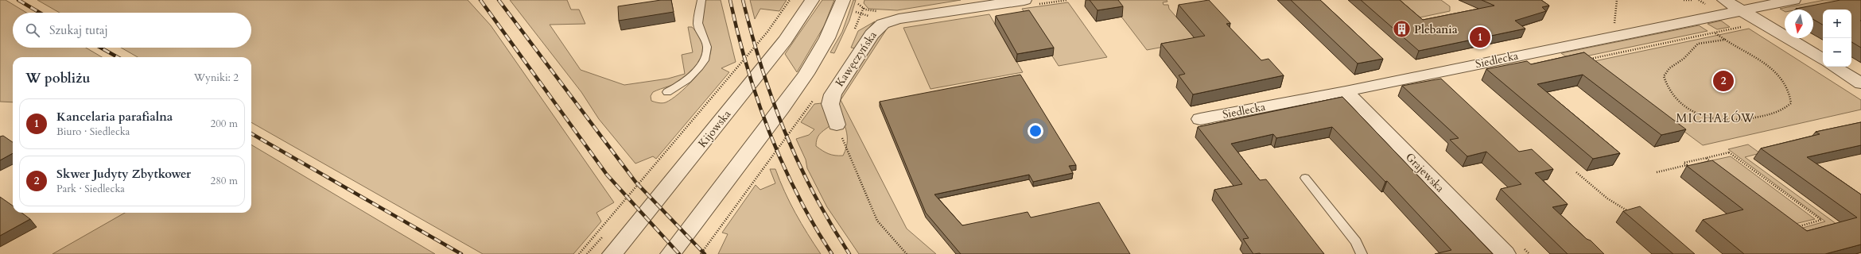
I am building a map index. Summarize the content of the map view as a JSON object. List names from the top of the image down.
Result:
{
  "streets": {
    "street": [
      "Kawęczyńska",
      "Siedlecka",
      "Kijowska",
      "Grajewska"
    ]
  },
  "crossings": [
    ["Siedlecka", "Grajewska"]
  ],
  "districts": ["MICHAŁÓW"],
  "places": {
    "building": ["Plebania"]
  },
  "north": "bottom",
  "page": {
    "map_buttons": ["+", "−"],
    "search": "Szukaj tutaj",
    "pins": ["1", "2"],
    "heading": ["W pobliżu", "Wyniki: 2"],
    "list": [
      {
        "mark": "1",
        "name": "Kancelaria parafialna",
        "note": "Biuro · Siedlecka",
        "value": "200 m"
      },
      {
        "mark": "2",
        "name": "Skwer Judyty Zbytkower",
        "note": "Park · Siedlecka",
        "value": "280 m"
      }
    ]
  }
}
